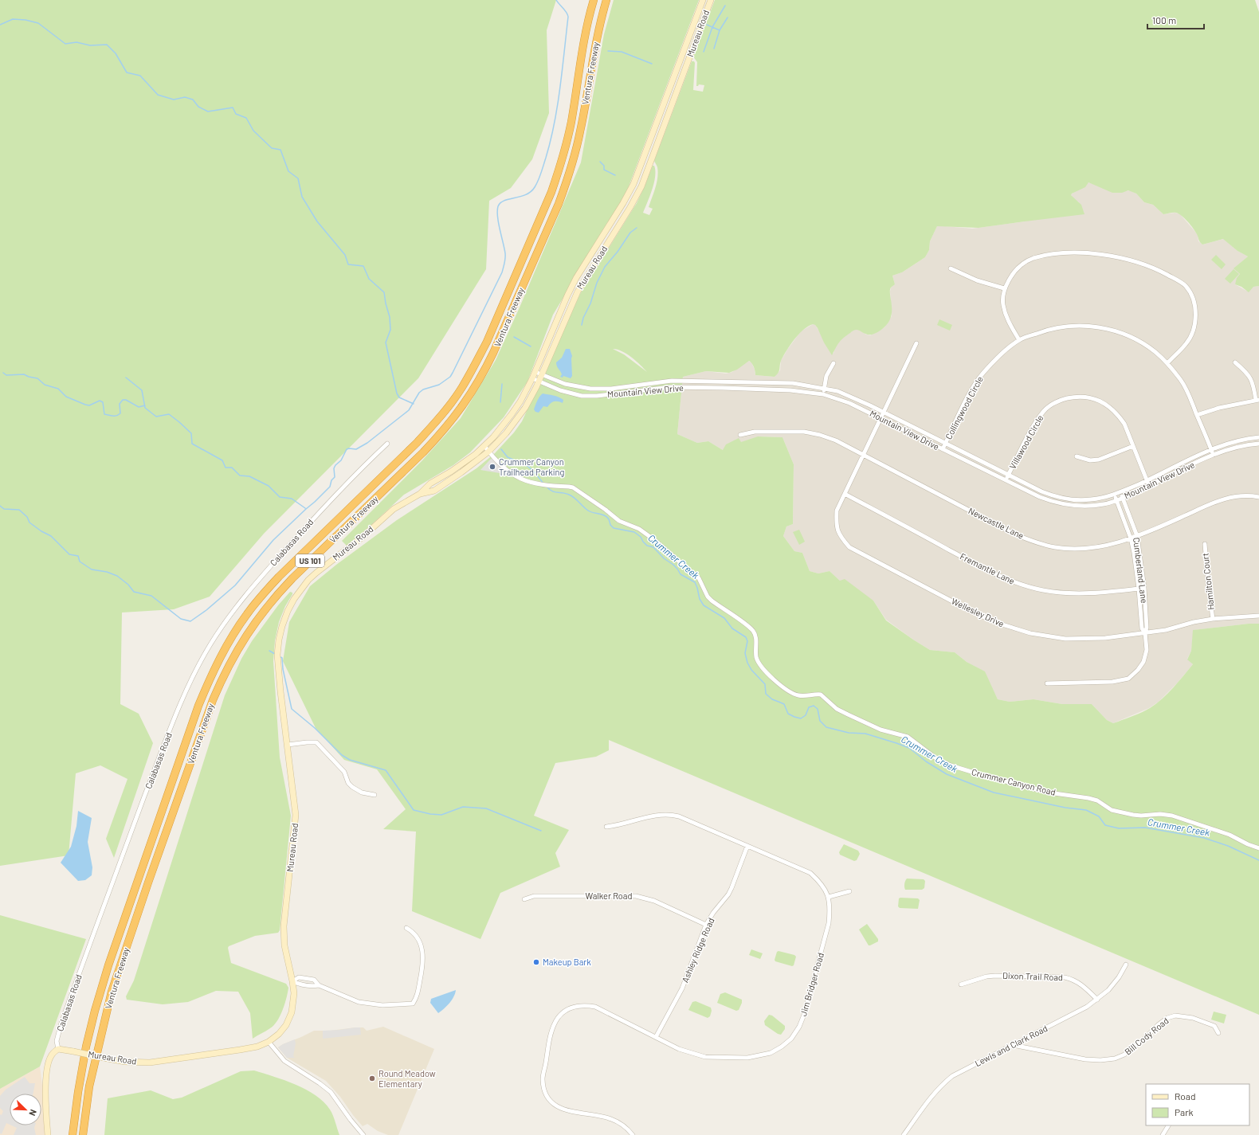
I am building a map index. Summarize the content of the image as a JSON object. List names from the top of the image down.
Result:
{
  "streets": {
    "highway": ["Ventura Freeway", "US 101"],
    "main road": ["Mureau Road"],
    "street": [
      "Mountain View Drive",
      "Collingwood Circle",
      "Villawood Circle",
      "Newcastle Lane",
      "Calabasas Road",
      "Fremantle Lane",
      "Cumberland Lane",
      "Hamilton Court",
      "Wellesley Drive",
      "Crummer Canyon Road",
      "Walker Road",
      "Ashley Ridge Road",
      "Dixon Trail Road",
      "Jim Bridger Road",
      "Bill Cody Road",
      "Lewis and Clark Road"
    ]
  },
  "crossings": [
    ["Mureau Road", "Mountain View Drive"],
    ["Mureau Road", "Calabasas Road"],
    ["Mureau Road", "Crummer Canyon Road"],
    ["Mountain View Drive", "Collingwood Circle"],
    ["Mountain View Drive", "Villawood Circle"],
    ["Mountain View Drive", "Cumberland Lane"],
    ["Mountain View Drive", "Wellesley Drive"],
    ["Newcastle Lane", "Cumberland Lane"],
    ["Newcastle Lane", "Wellesley Drive"],
    ["Fremantle Lane", "Cumberland Lane"],
    ["Fremantle Lane", "Wellesley Drive"],
    ["Cumberland Lane", "Wellesley Drive"],
    ["Hamilton Court", "Wellesley Drive"],
    ["Walker Road", "Ashley Ridge Road"],
    ["Ashley Ridge Road", "Jim Bridger Road"],
    ["Dixon Trail Road", "Lewis and Clark Road"],
    ["Bill Cody Road", "Lewis and Clark Road"]
  ],
  "water": ["Crummer Creek"],
  "places": ["Crummer Canyon Trailhead Parking", "Makeup Bark", "Round Meadow Elementary"],
  "legend": ["Road", "Park"],
  "scale_bar": "100 m",
  "north": "bottom right"
}
